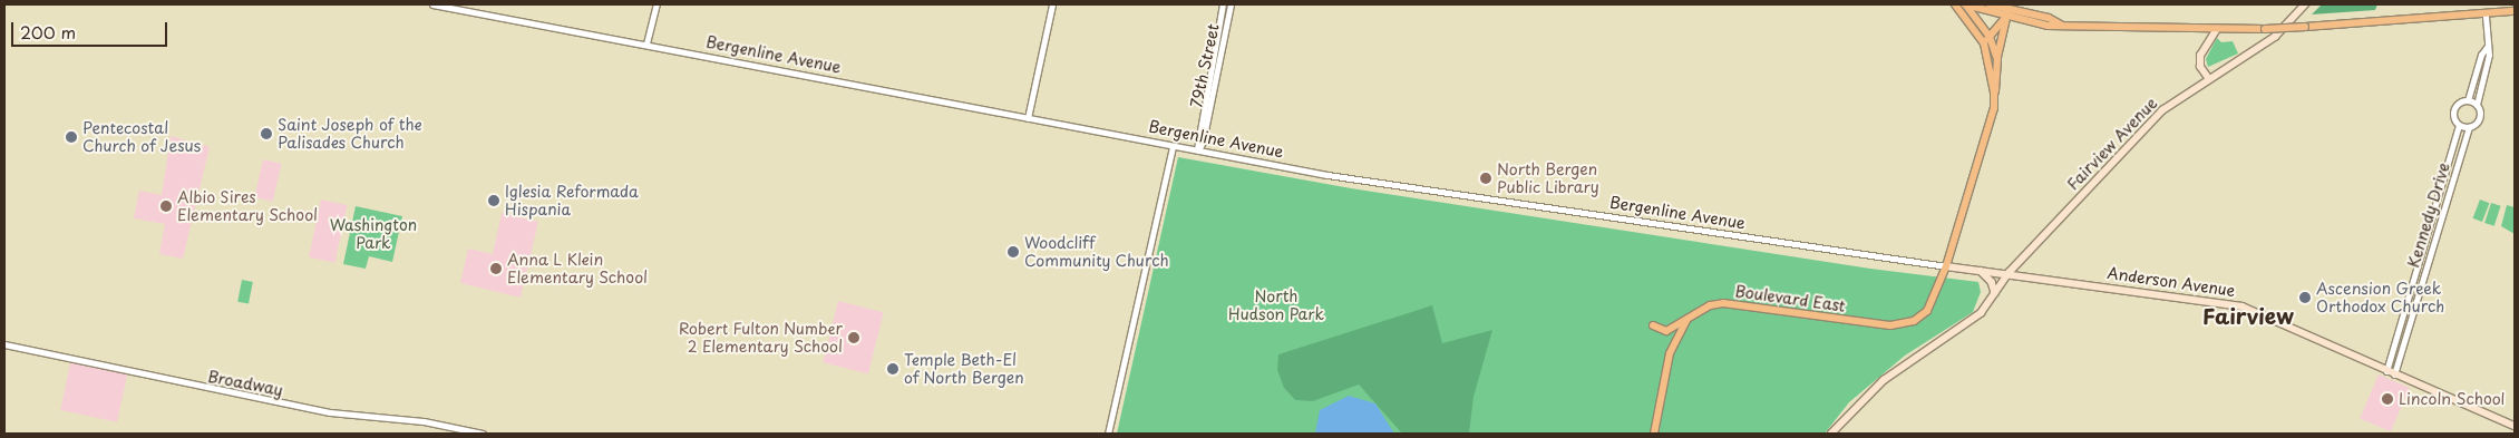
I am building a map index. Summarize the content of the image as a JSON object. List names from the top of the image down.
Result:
{
  "streets": {
    "main road": [
      "Bergenline Avenue",
      "Fairview Avenue",
      "Anderson Avenue",
      "Boulevard East"
    ],
    "street": ["79th Street", "Kennedy Drive", "Broadway"]
  },
  "crossings": [
    ["Bergenline Avenue", "79th Street"],
    ["Bergenline Avenue", "Anderson Avenue"],
    ["Bergenline Avenue", "Boulevard East"],
    ["Fairview Avenue", "Anderson Avenue"],
    ["Kennedy Drive", "Anderson Avenue"]
  ],
  "districts": ["Fairview"],
  "parks": ["Washington Park", "North Hudson Park"],
  "places": [
    "Saint Joseph of the Palisades Church",
    "Pentecostal Church of Jesus",
    "North Bergen Public Library",
    "Iglesia Reformada Hispania",
    "Albio Sires Elementary School",
    "Woodcliff Community Church",
    "Anna L Klein Elementary School",
    "Ascension Greek Orthodox Church",
    "Robert Fulton Number 2 Elementary School",
    "Temple Beth-El of North Bergen",
    "Lincoln School"
  ],
  "scale_bar": "200 m"
}
